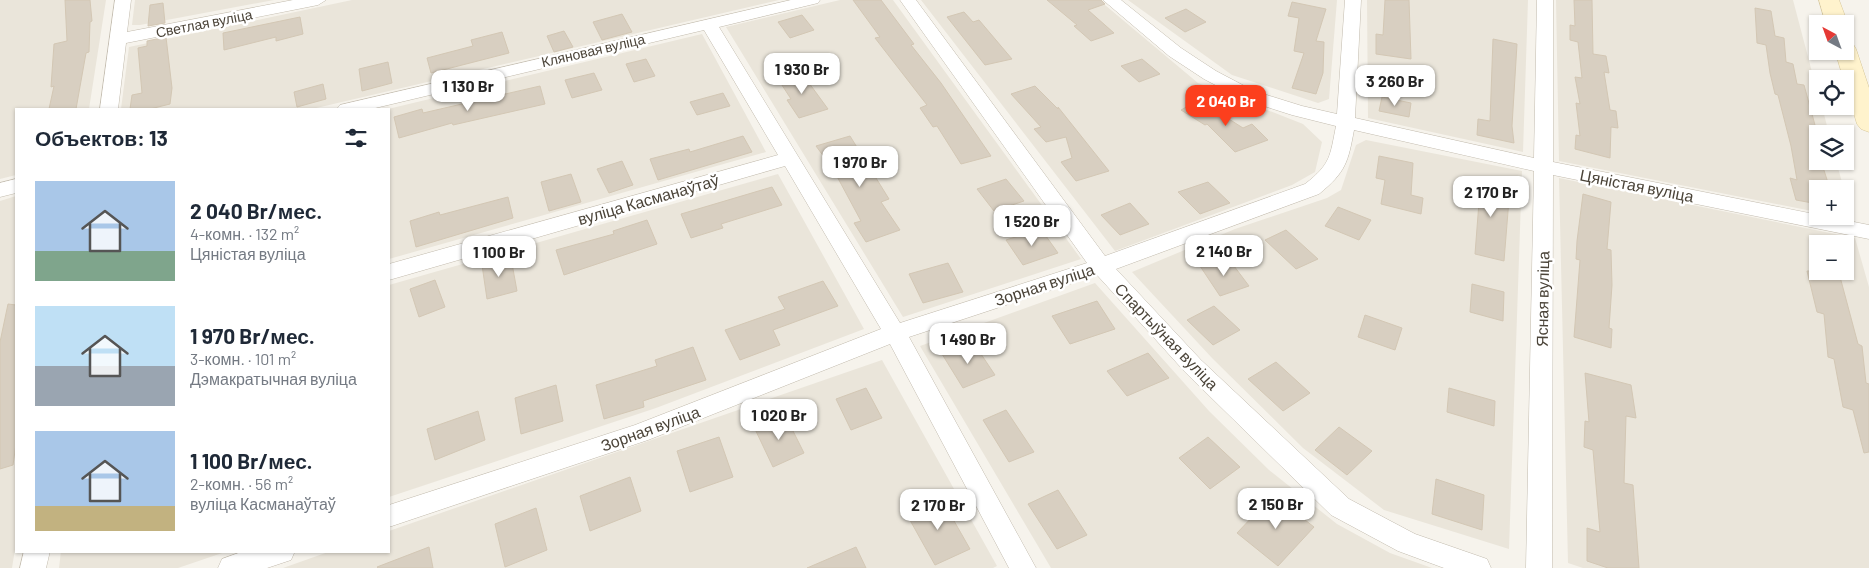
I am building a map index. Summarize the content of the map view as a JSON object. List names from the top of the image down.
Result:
{
  "streets": {
    "street": [
      "Светлая вуліца",
      "Кляновая вуліца",
      "Цяністая вуліца",
      "вуліца Касманаўтаў",
      "Зорная вуліца",
      "Ясная вуліца",
      "Спартыўная вуліца"
    ]
  },
  "crossings": [
    ["Цяністая вуліца", "Зорная вуліца"],
    ["Цяністая вуліца", "Ясная вуліца"],
    ["Зорная вуліца", "Спартыўная вуліца"]
  ],
  "north": "top left",
  "page": {
    "map_buttons": ["+", "−"],
    "price": [
      "1 930 Br",
      "3 260 Br",
      "1 130 Br",
      "2 040 Br",
      "1 970 Br",
      "2 170 Br",
      "1 520 Br",
      "2 140 Br",
      "1 100 Br",
      "1 490 Br",
      "1 020 Br",
      "2 150 Br",
      "2 170 Br"
    ],
    "heading": "Объектов: 13",
    "list": [
      {
        "name": "2 040 Br/мес.",
        "note": "4-комн. · 132 m² · Цяністая вуліца"
      },
      {
        "name": "1 970 Br/мес.",
        "note": "3-комн. · 101 m² · Дэмакратычная вуліца"
      },
      {
        "name": "1 100 Br/мес.",
        "note": "2-комн. · 56 m² · вуліца Касманаўтаў"
      }
    ]
  }
}
